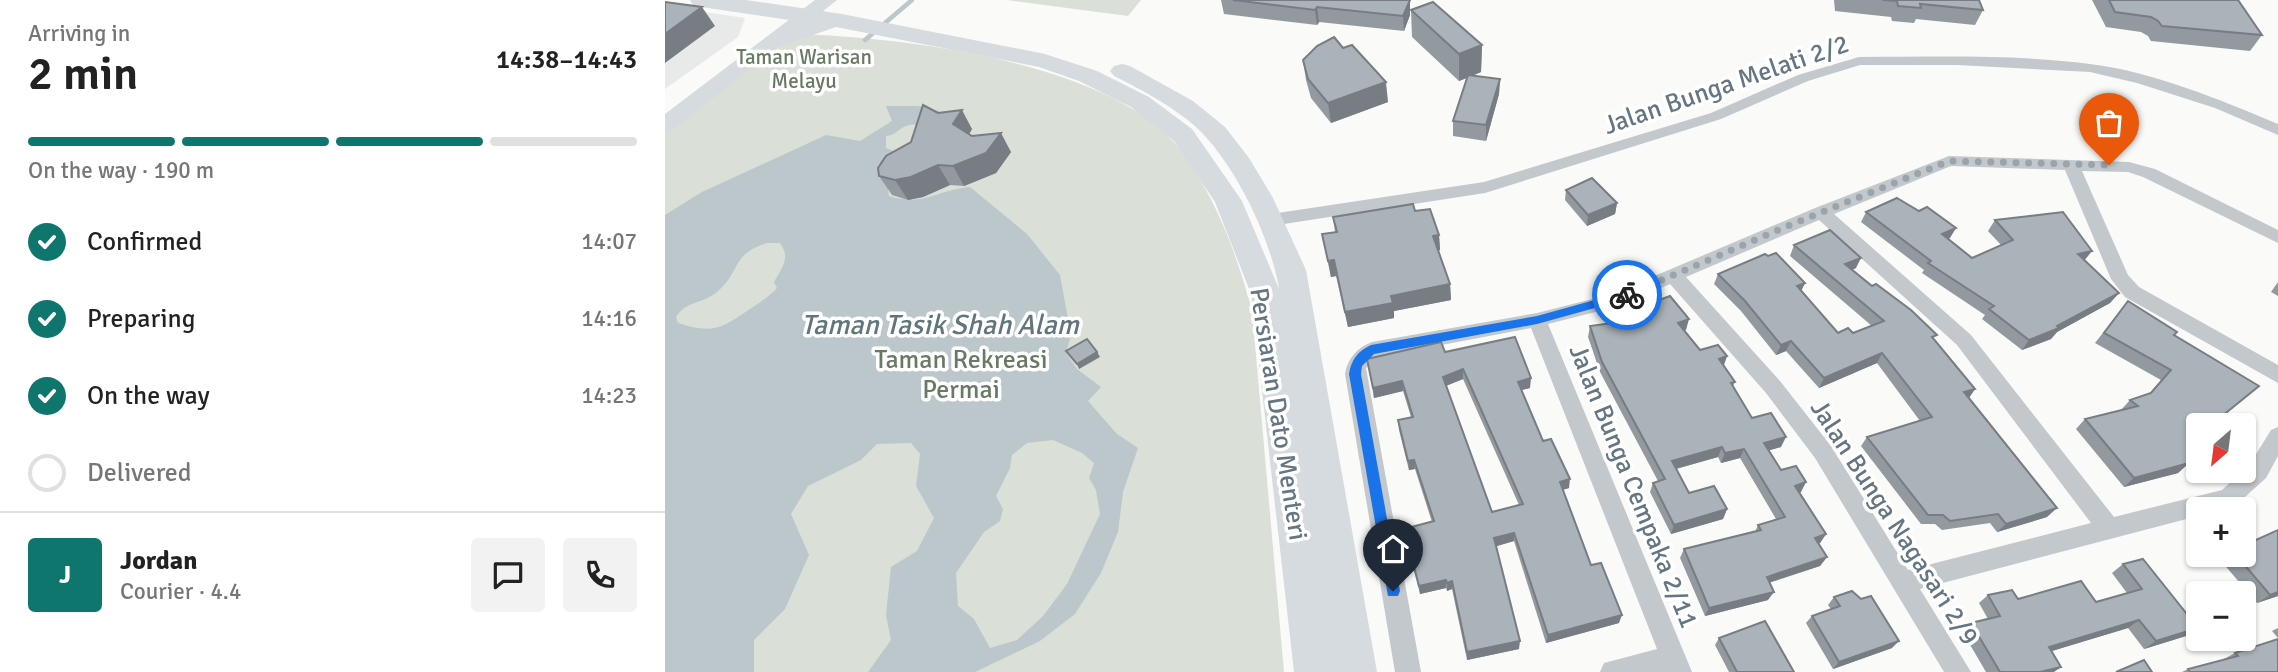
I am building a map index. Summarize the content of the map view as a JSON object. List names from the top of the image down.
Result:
{
  "streets": {
    "main road": ["Persiaran Dato Menteri"],
    "street": ["Jalan Bunga Melati 2/2", "Jalan Bunga Cempaka 2/11", "Jalan Bunga Nagasari 2/9"]
  },
  "crossings": [
    ["Jalan Bunga Melati 2/2", "Persiaran Dato Menteri"]
  ],
  "water": ["Taman Tasik Shah Alam"],
  "parks": ["Taman Warisan Melayu", "Taman Rekreasi Permai"],
  "north": "bottom left",
  "page": {
    "heading": ["2 min", "Arriving in", "14:38–14:43"],
    "panel": ["Jordan", "Courier · 4.4"],
    "bar": "On the way · 190 m",
    "list": [
      ["Confirmed", "14:07"],
      ["Preparing", "14:16"],
      ["On the way", "14:23"],
      "Delivered"
    ],
    "map_buttons": ["+", "−"],
    "round": "J"
  }
}
